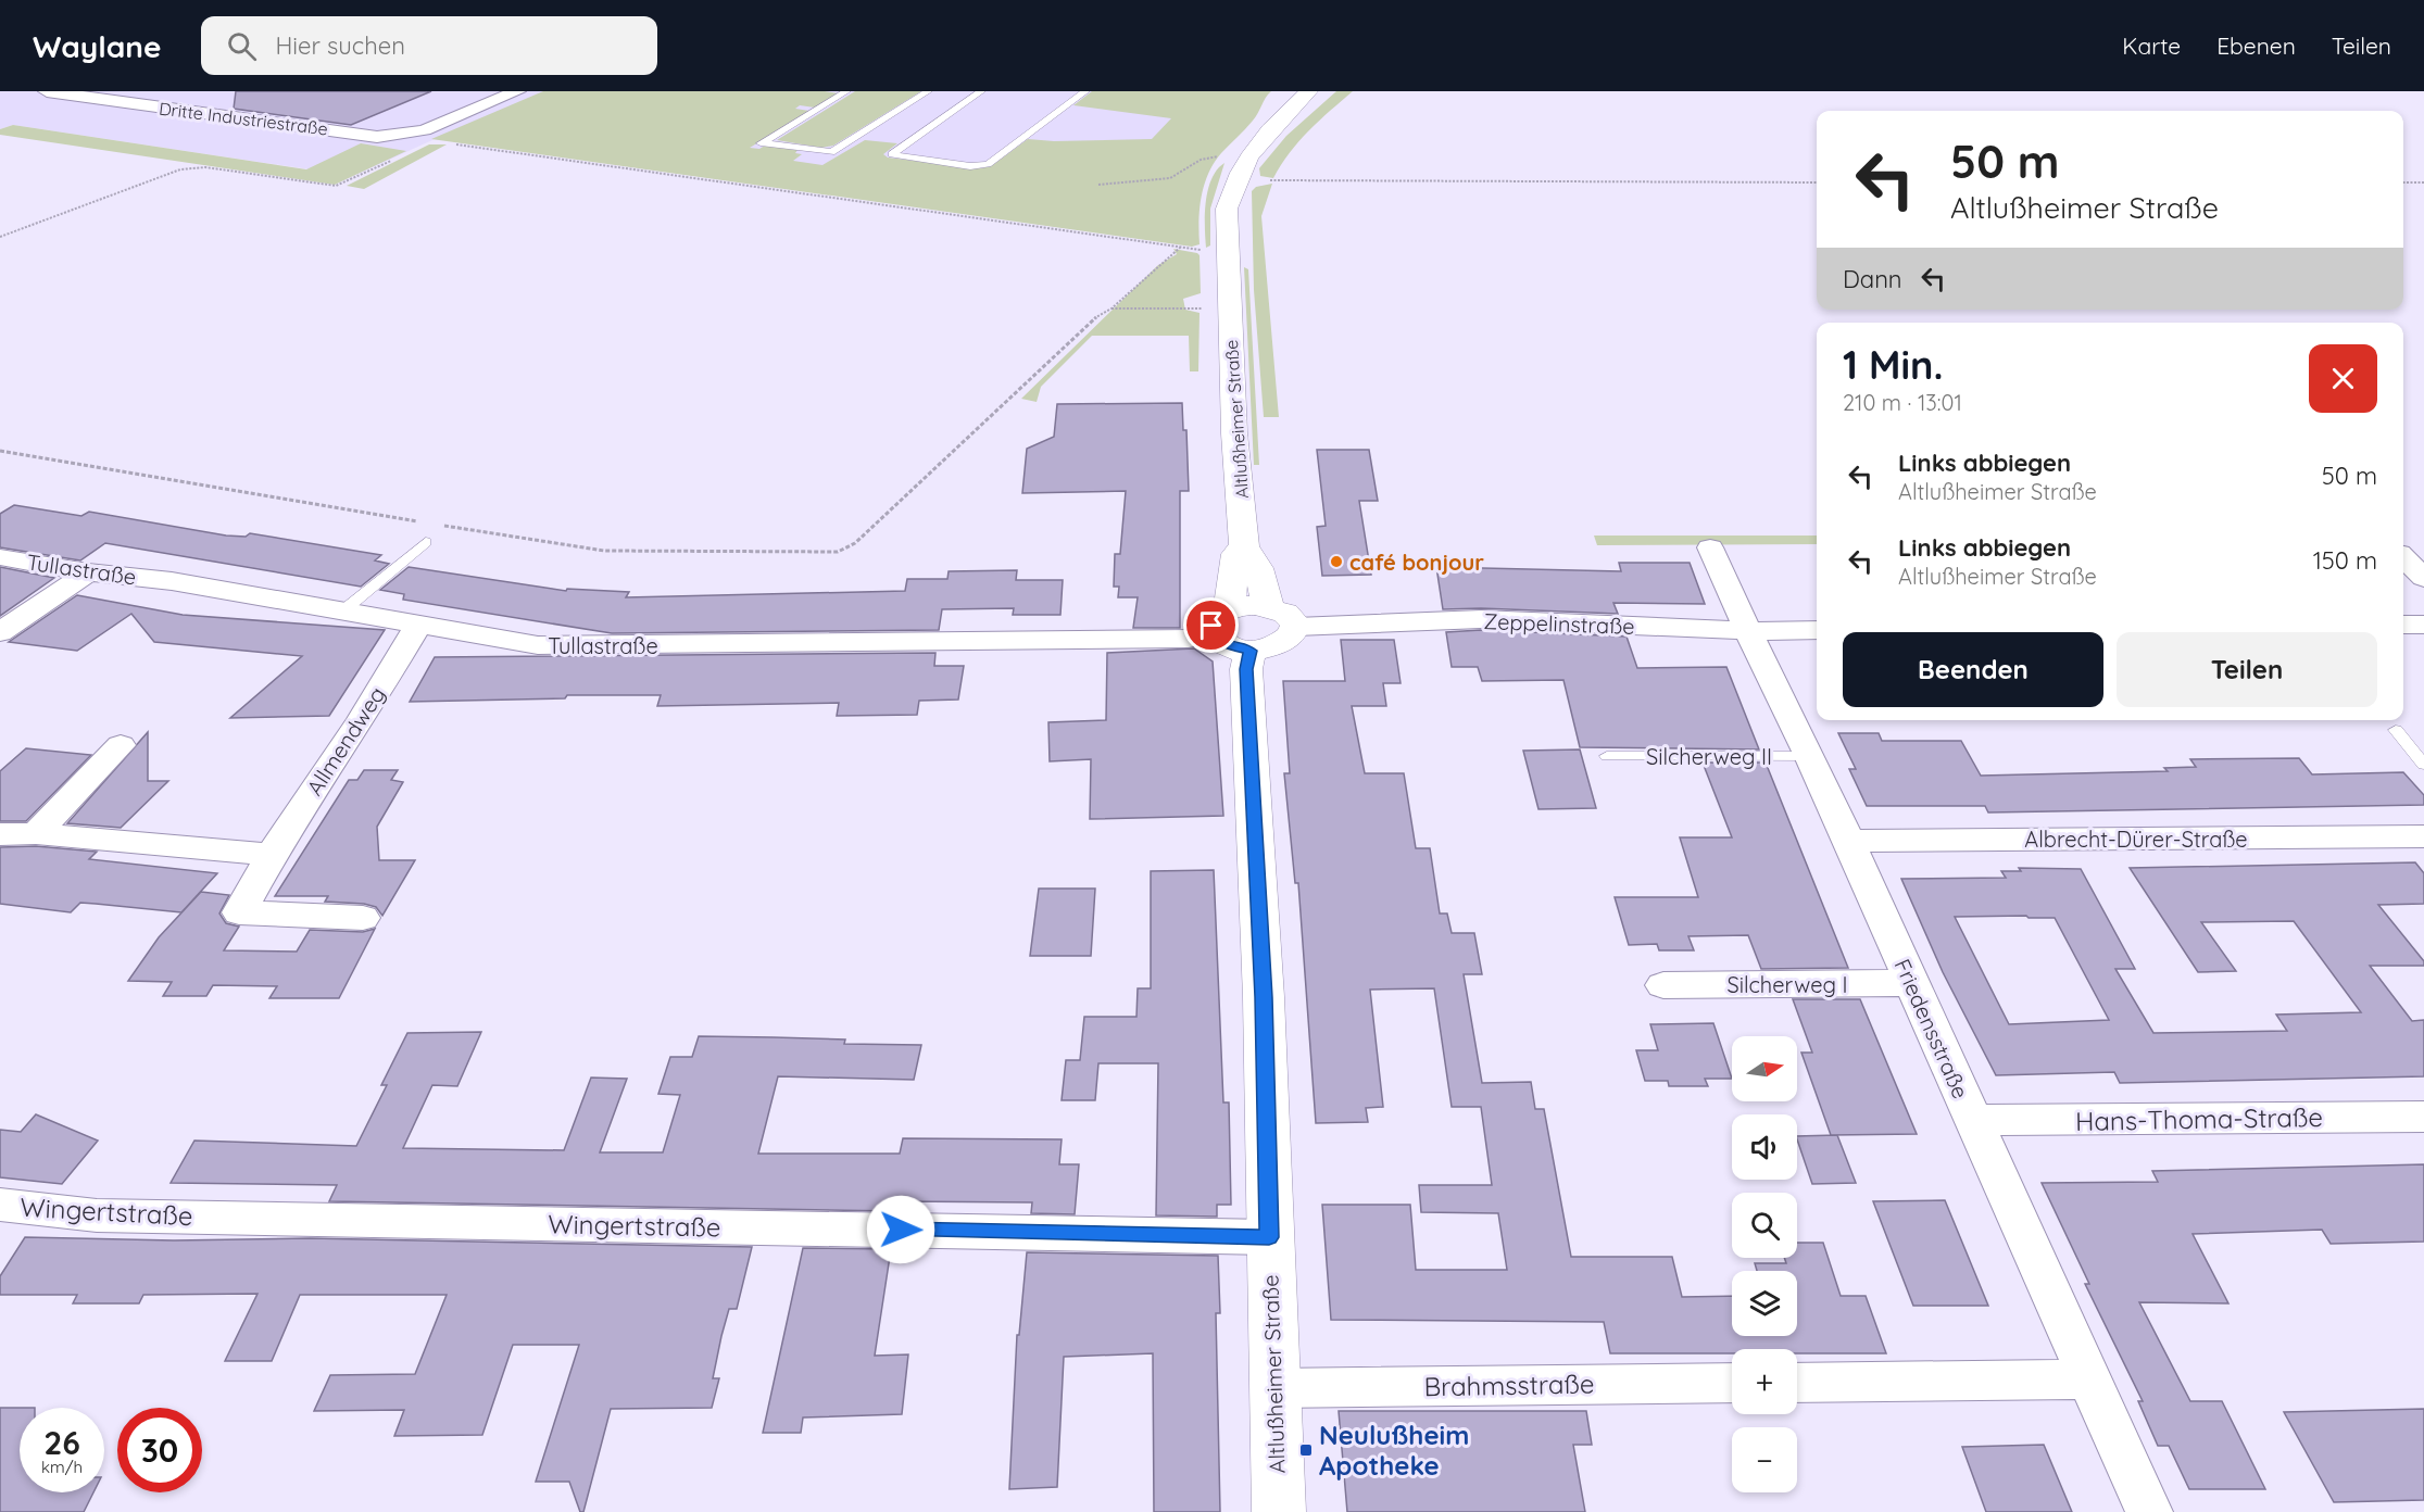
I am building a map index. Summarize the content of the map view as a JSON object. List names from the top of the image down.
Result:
{
  "streets": {
    "street": [
      "Dritte Industriestraße",
      "Altlußheimer Straße",
      "Tullastraße",
      "Zeppelinstraße",
      "Allmendweg",
      "Albrecht-Dürer-Straße",
      "Silcherweg I",
      "Friedensstraße",
      "Hans-Thoma-Straße",
      "Wingertstraße",
      "Brahmsstraße"
    ],
    "lane": ["Silcherweg II"]
  },
  "crossings": [
    ["Altlußheimer Straße", "Tullastraße"],
    ["Altlußheimer Straße", "Wingertstraße"],
    ["Altlußheimer Straße", "Brahmsstraße"],
    ["Tullastraße", "Allmendweg"],
    ["Zeppelinstraße", "Friedensstraße"],
    ["Silcherweg II", "Friedensstraße"],
    ["Albrecht-Dürer-Straße", "Friedensstraße"],
    ["Silcherweg I", "Friedensstraße"],
    ["Friedensstraße", "Hans-Thoma-Straße"]
  ],
  "places": {
    "other": ["café bonjour"],
    "transit": ["Neulußheim Apotheke"]
  },
  "north": "right",
  "page": {
    "header": "Waylane",
    "search": "Hier suchen",
    "nav": ["Karte", "Ebenen", "Teilen"],
    "turn": ["50 m", "Altlußheimer Straße"],
    "then": "Dann",
    "heading": ["1 Min.", "210 m · 13:01"],
    "list": [
      {
        "name": "Links abbiegen",
        "note": "Altlußheimer Straße",
        "value": "50 m"
      },
      {
        "name": "Links abbiegen",
        "note": "Altlußheimer Straße",
        "value": "150 m"
      }
    ],
    "buttons": ["Beenden", "Teilen"],
    "map_buttons": ["+", "−"],
    "speed": "26 km/h",
    "limit": "30"
  }
}
